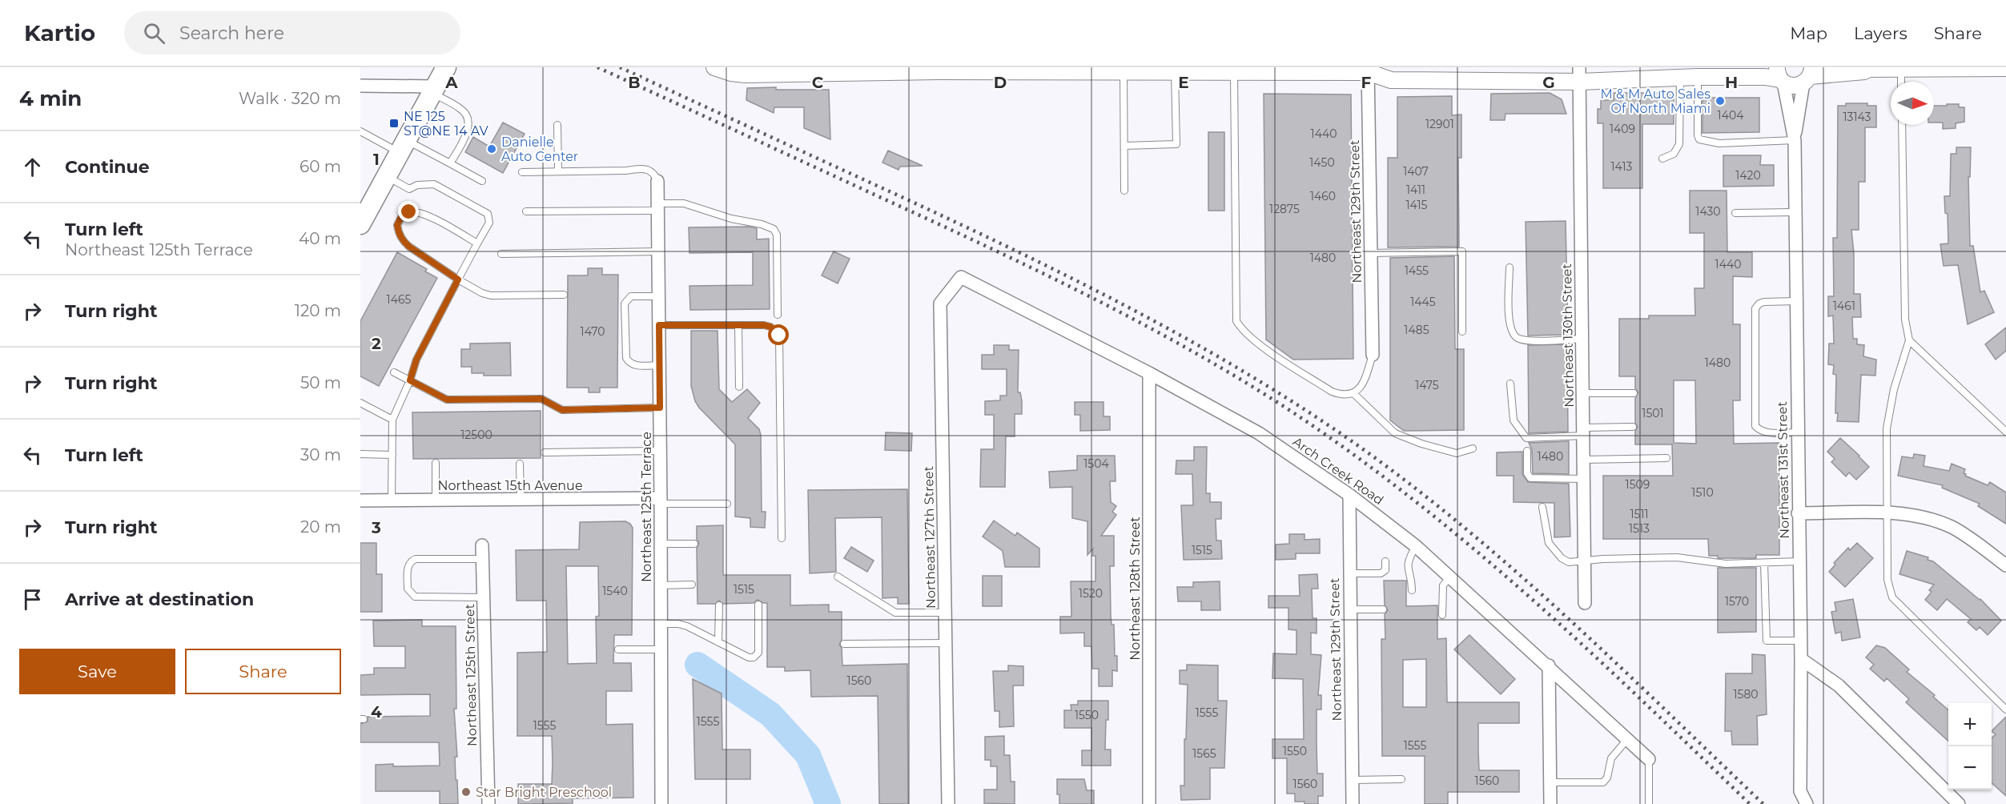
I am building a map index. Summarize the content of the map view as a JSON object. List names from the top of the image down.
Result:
{
  "streets": {
    "street": [
      "Northeast 129th Street",
      "Northeast 130th Street",
      "Northeast 131st Street",
      "Arch Creek Road",
      "Northeast 15th Avenue",
      "Northeast 125th Terrace",
      "Northeast 127th Street",
      "Northeast 128th Street",
      "Northeast 125th Street"
    ]
  },
  "crossings": [
    ["Northeast 129th Street", "Arch Creek Road"],
    ["Arch Creek Road", "Northeast 127th Street"],
    ["Arch Creek Road", "Northeast 128th Street"],
    ["Northeast 15th Avenue", "Northeast 125th Terrace"]
  ],
  "places": {
    "other": ["M & M Auto Sales Of North Miami", "Danielle Auto Center", "Star Bright Preschool"],
    "transit": ["NE 125 ST@NE 14 AV"]
  },
  "house_numbers": [
    "1404",
    "13143",
    "12901",
    "1409",
    "1440",
    "1450",
    "1413",
    "1407",
    "1420",
    "1411",
    "1460",
    "1415",
    "12875",
    "1430",
    "1480",
    "1440",
    "1455",
    "1465",
    "1445",
    "1461",
    "1485",
    "1470",
    "1480",
    "1475",
    "1501",
    "12500",
    "1480",
    "1504",
    "1509",
    "1510",
    "1511",
    "1513",
    "1515",
    "1515",
    "1540",
    "1520",
    "1570",
    "1560",
    "1580",
    "1555",
    "1550",
    "1555",
    "1555",
    "1555",
    "1550",
    "1565",
    "1560",
    "1560"
  ],
  "north": "right",
  "page": {
    "header": "Kartio",
    "search": "Search here",
    "nav": ["Map", "Layers", "Share"],
    "heading": ["4 min", "Walk · 320 m"],
    "list": [
      ["Continue", "60 m"],
      ["Turn left", "Northeast 125th Terrace", "40 m"],
      ["Turn right", "120 m"],
      ["Turn right", "50 m"],
      ["Turn left", "30 m"],
      ["Turn right", "20 m"],
      "Arrive at destination"
    ],
    "buttons": ["Save", "Share"],
    "map_buttons": ["+", "−"]
  },
  "grid": {
    "columns": [
      "A",
      "B",
      "C",
      "D",
      "E",
      "F",
      "G",
      "H"
    ],
    "rows": [
      "1",
      "2",
      "3",
      "4"
    ]
  }
}
